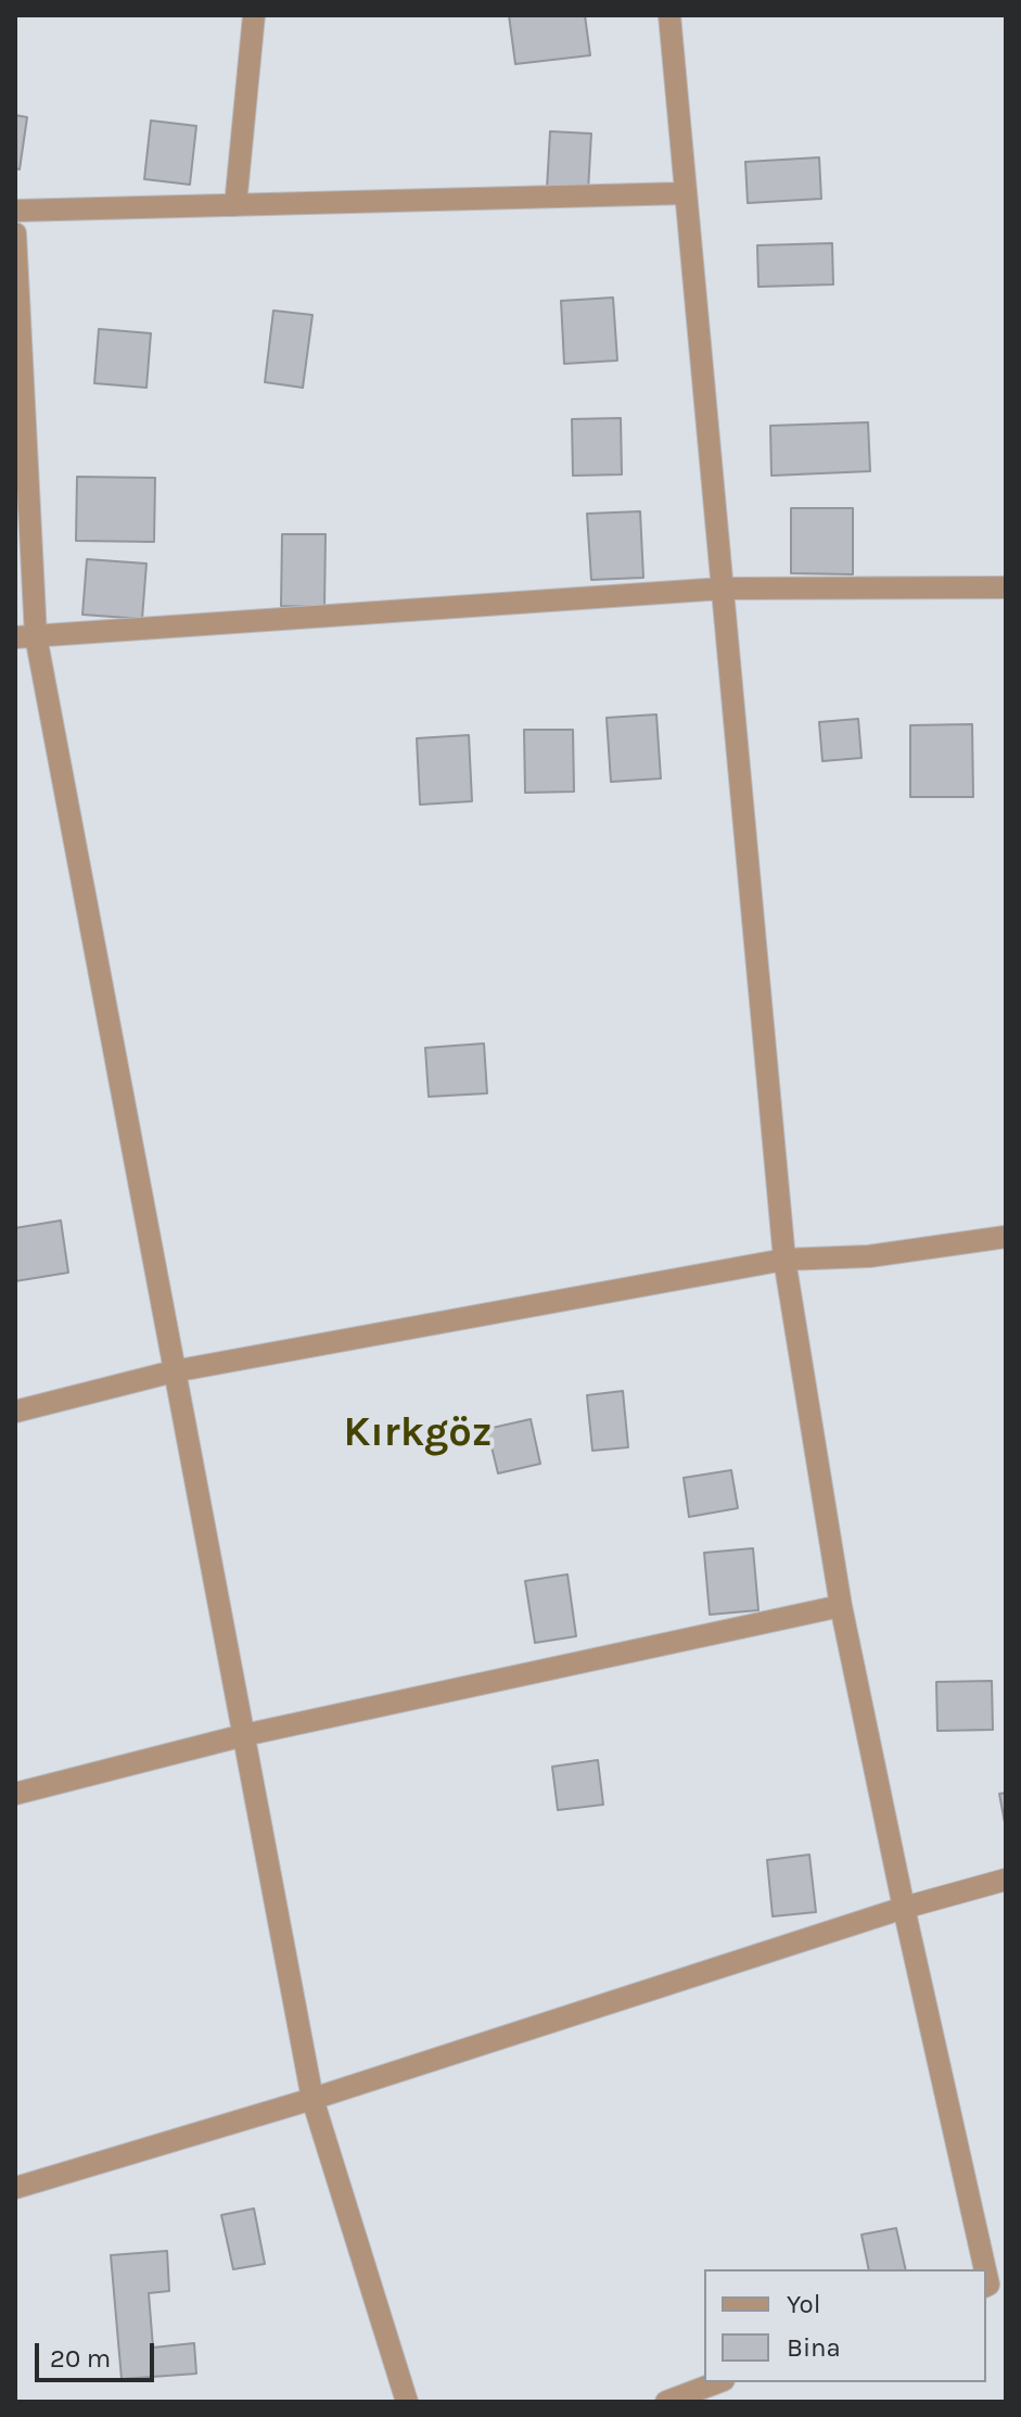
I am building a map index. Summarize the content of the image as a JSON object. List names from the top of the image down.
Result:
{
  "districts": ["Kırkgöz"],
  "legend": ["Yol", "Bina"],
  "scale_bar": "20 m"
}
